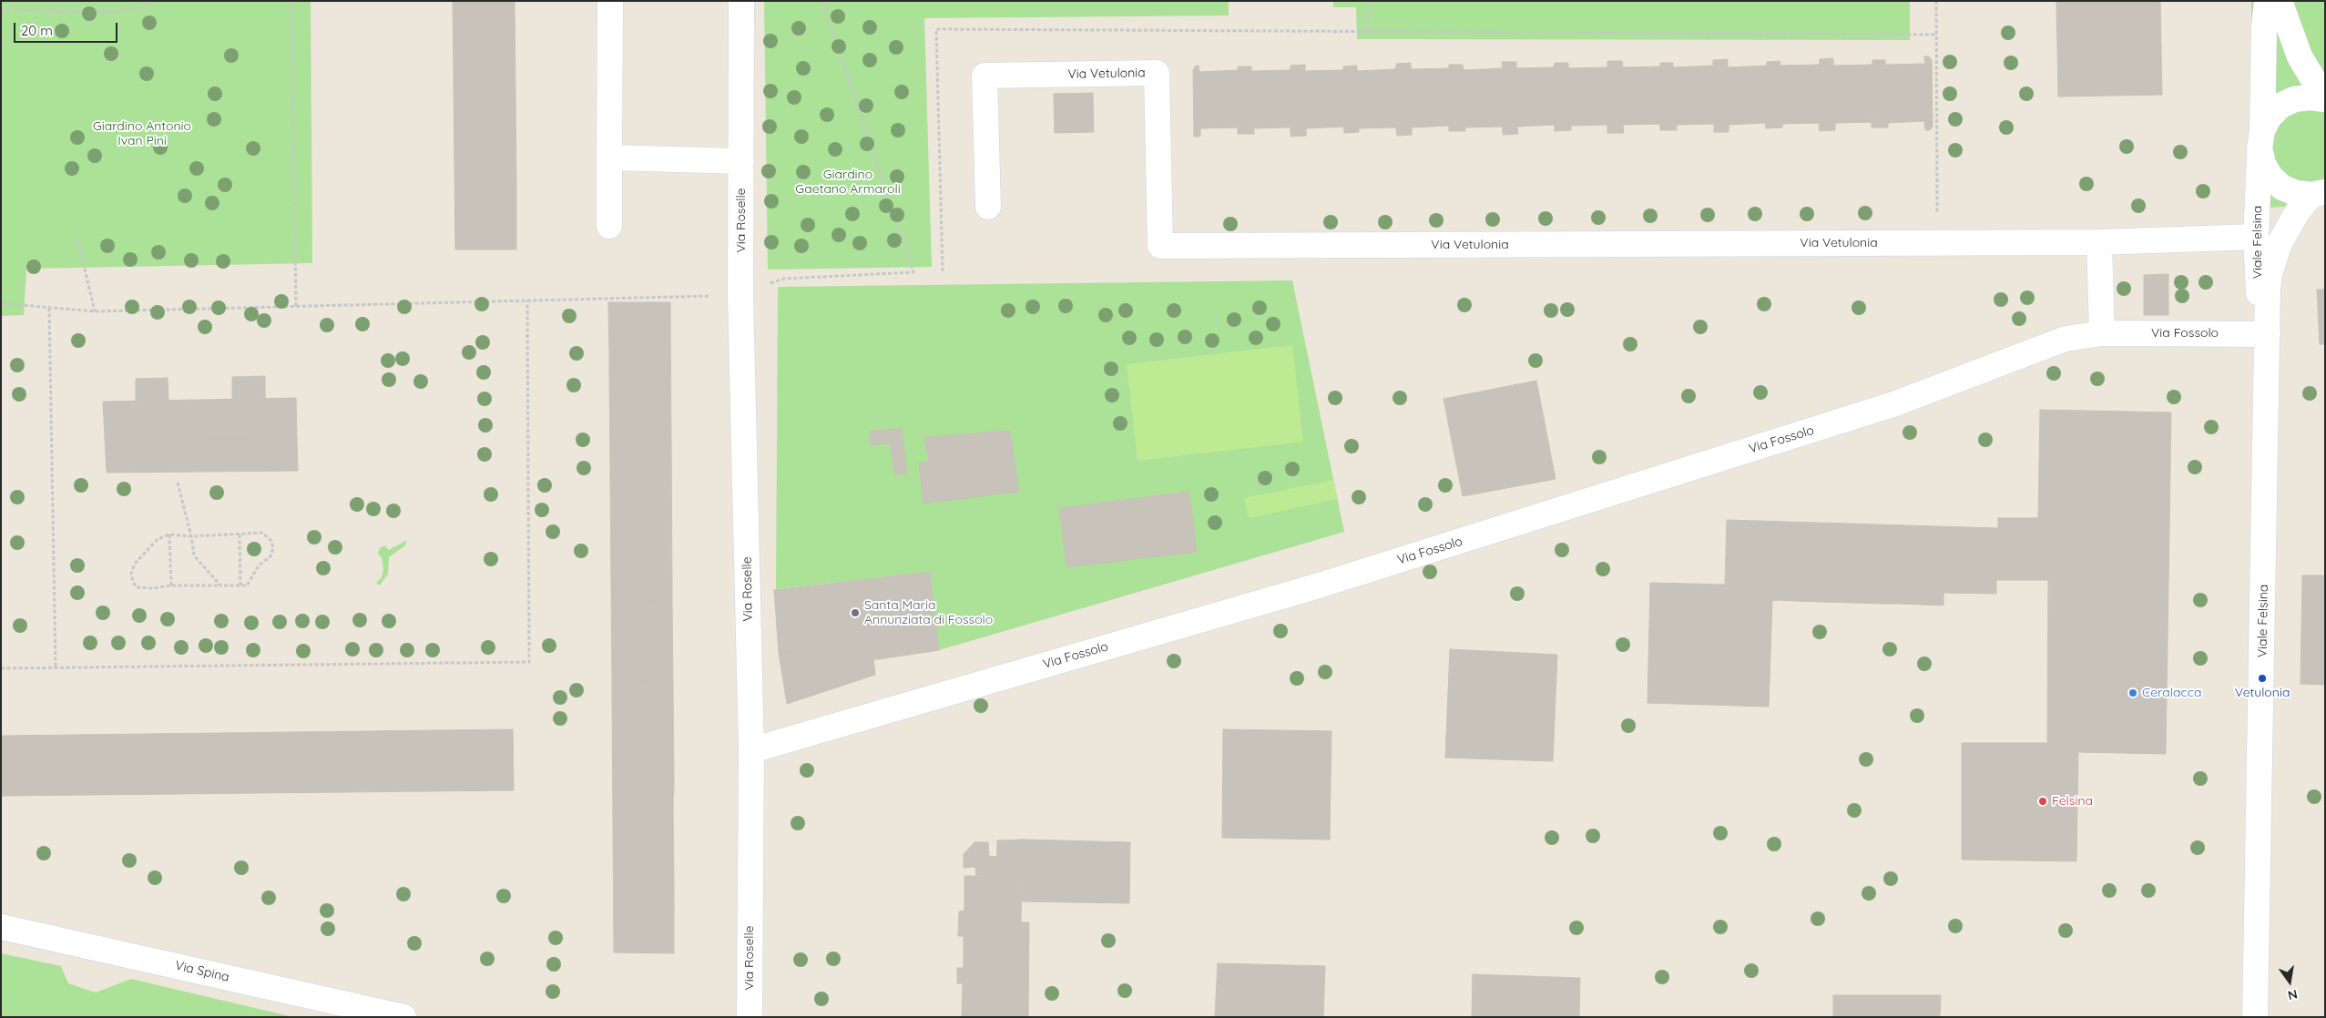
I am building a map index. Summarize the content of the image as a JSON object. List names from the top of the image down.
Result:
{
  "streets": {
    "street": [
      "Via Vetulonia",
      "Via Roselle",
      "Viale Felsina",
      "Via Fossolo",
      "Via Spina"
    ]
  },
  "crossings": [
    ["Via Vetulonia", "Viale Felsina"],
    ["Via Roselle", "Via Fossolo"],
    ["Viale Felsina", "Via Fossolo"]
  ],
  "parks": ["Giardino Antonio Ivan Pini", "Giardino Gaetano Armaroli"],
  "places": [
    "Santa Maria Annunziata di Fossolo",
    "Vetulonia",
    "Ceralacca",
    "Felsina"
  ],
  "scale_bar": "20 m",
  "north": "bottom"
}
